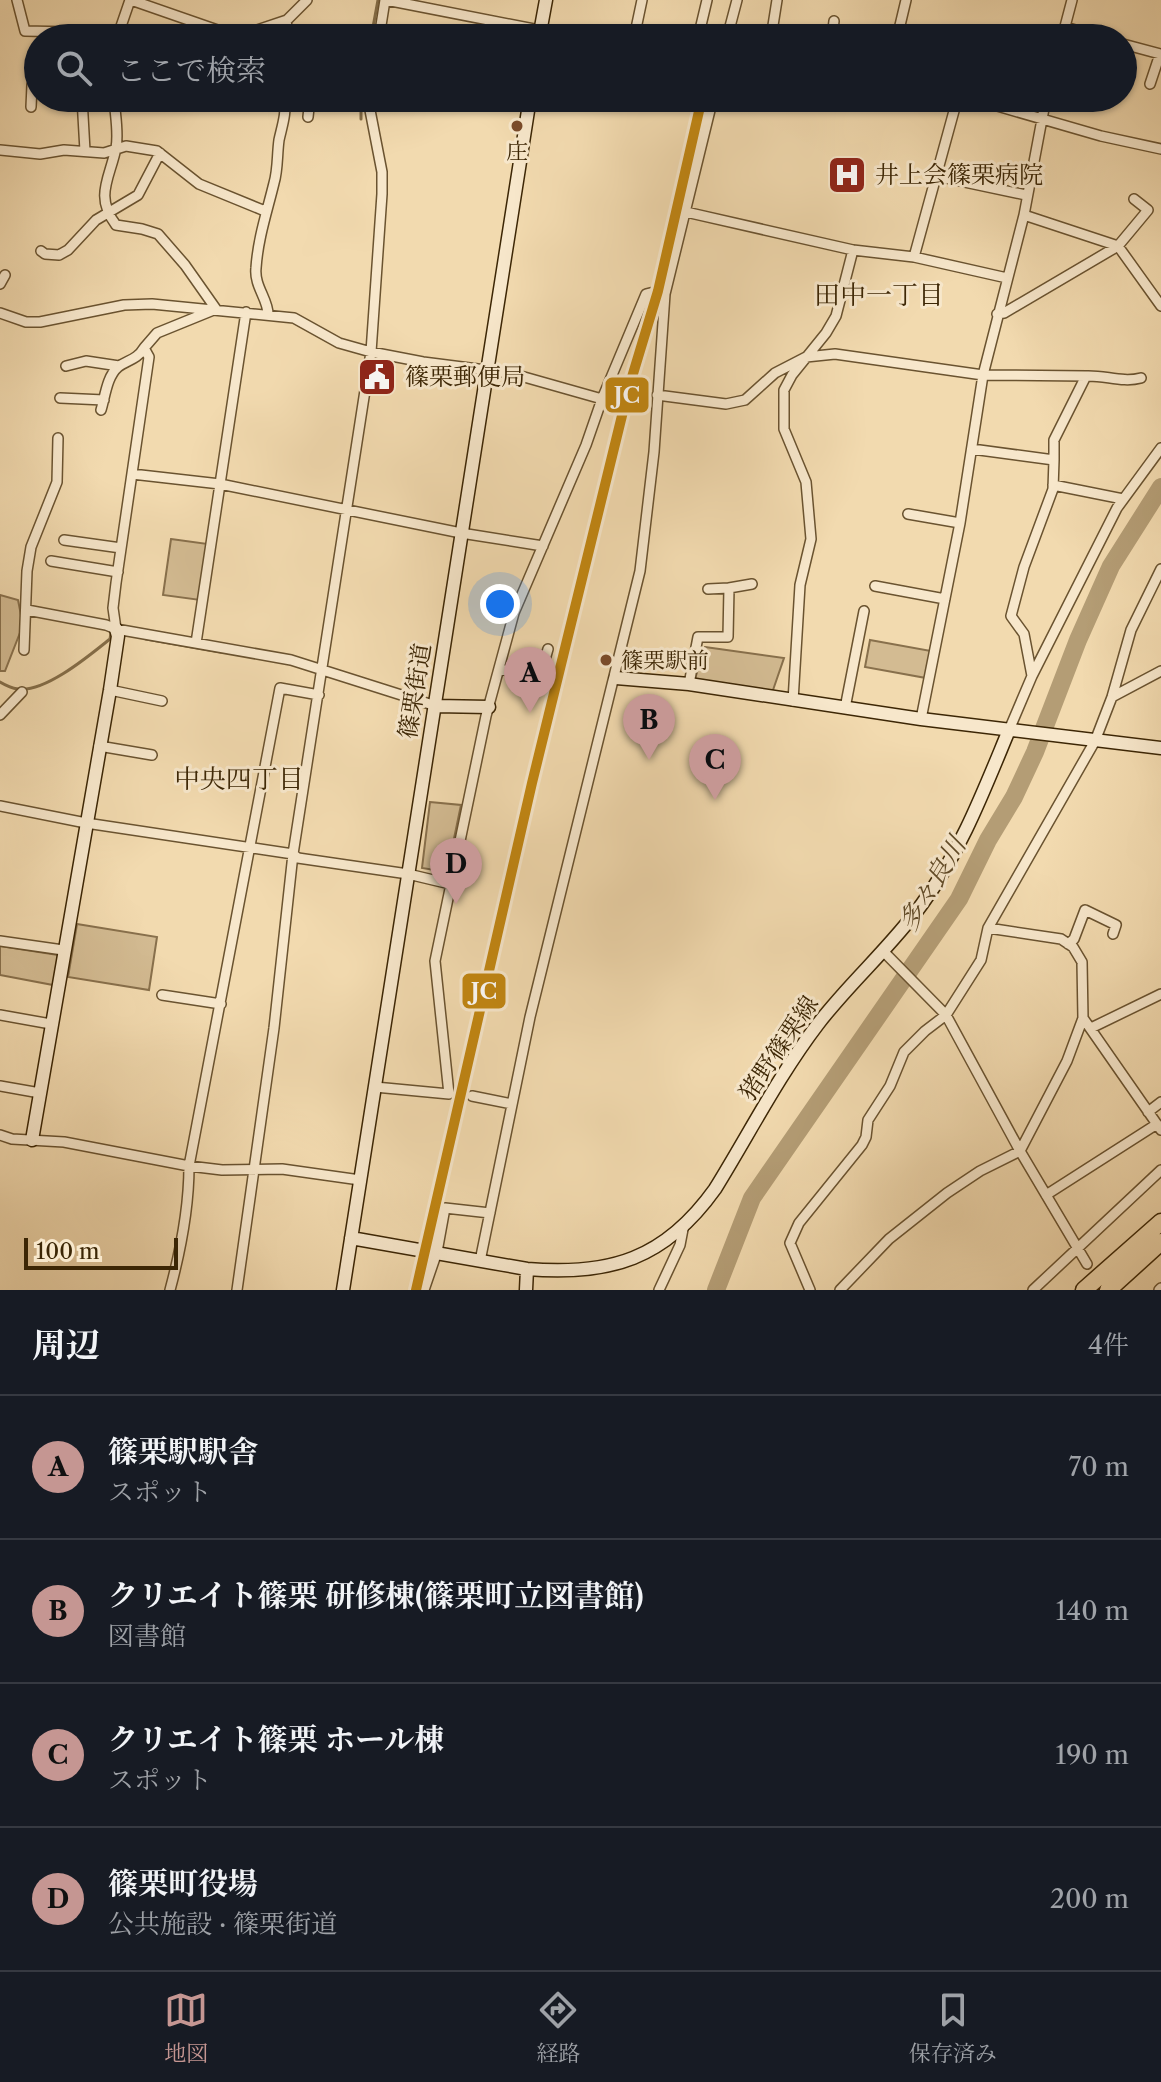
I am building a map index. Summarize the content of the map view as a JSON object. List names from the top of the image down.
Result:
{
  "streets": {
    "main road": ["篠栗街道", "猪野篠栗線"]
  },
  "crossings": [
    ["篠栗街道", "猪野篠栗線"]
  ],
  "districts": ["田中一丁目", "中央四丁目"],
  "water": ["多々良川"],
  "places": {
    "other": ["庄", "篠栗駅前"],
    "hospital": ["井上会篠栗病院"],
    "public building": ["篠栗郵便局"]
  },
  "lines": ["transit line JC"],
  "scale_bar": "100 m",
  "page": {
    "search": "ここで検索",
    "pins": [
      "A",
      "B",
      "C",
      "D"
    ],
    "scale": "100 m",
    "heading": ["周辺", "4件"],
    "list": [
      {
        "mark": "A",
        "name": "篠栗駅駅舎",
        "note": "スポット",
        "value": "70 m"
      },
      {
        "mark": "B",
        "name": "クリエイト篠栗 研修棟(篠栗町立図書館)",
        "note": "図書館",
        "value": "140 m"
      },
      {
        "mark": "C",
        "name": "クリエイト篠栗 ホール棟",
        "note": "スポット",
        "value": "190 m"
      },
      {
        "mark": "D",
        "name": "篠栗町役場",
        "note": "公共施設 · 篠栗街道",
        "value": "200 m"
      }
    ],
    "nav": ["地図", "経路", "保存済み"]
  }
}
